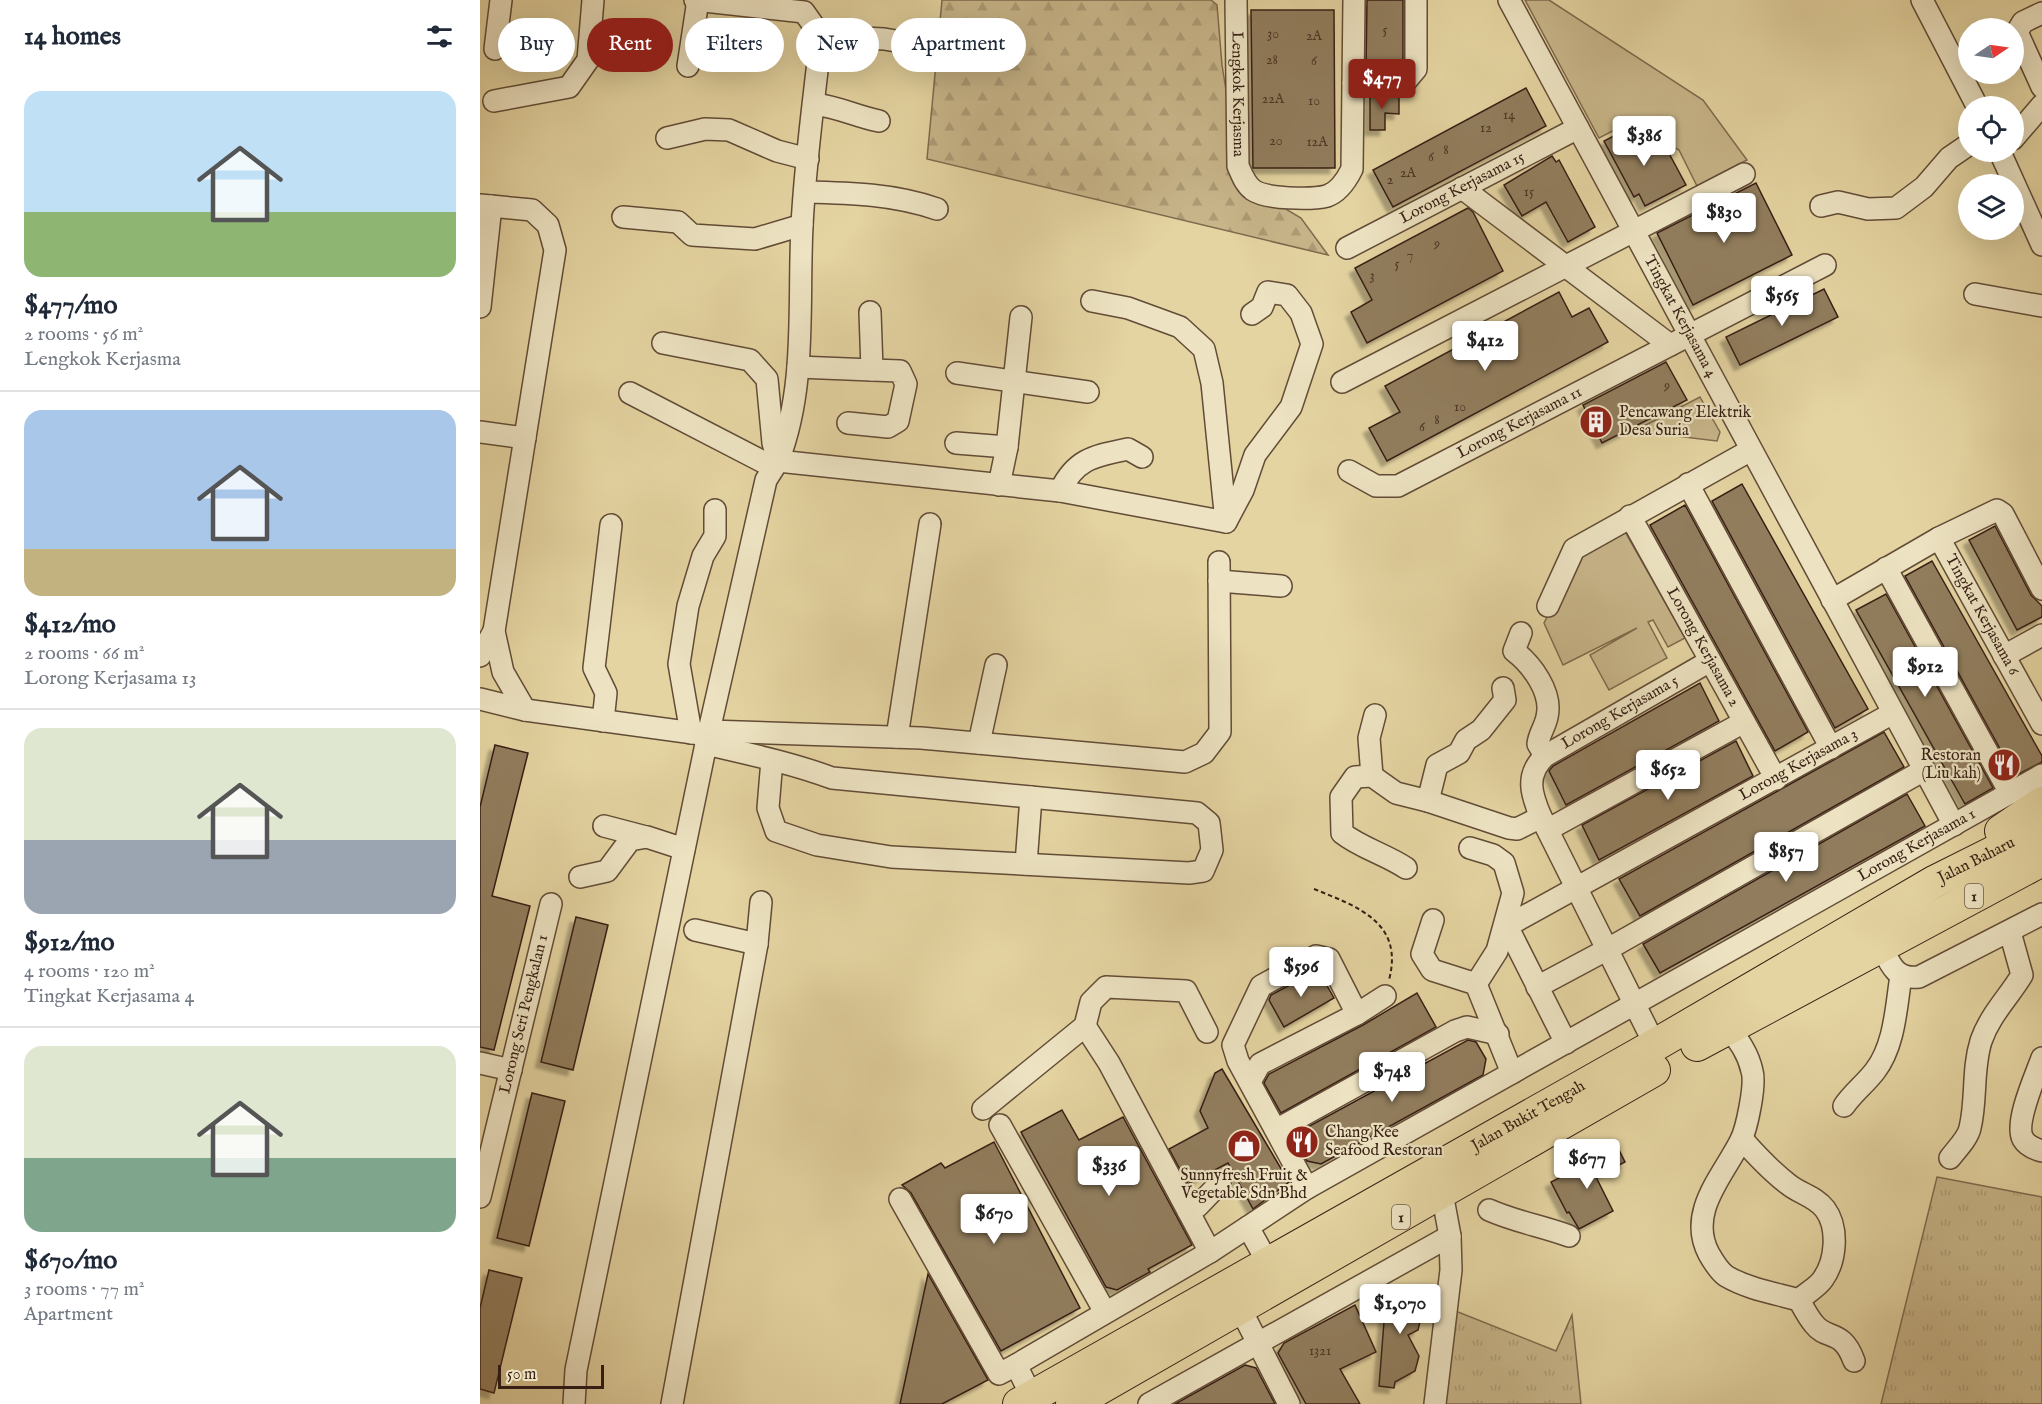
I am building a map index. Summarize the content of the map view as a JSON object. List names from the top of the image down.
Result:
{
  "streets": {
    "highway": ["Jalan Baharu", "1", "Jalan Bukit Tengah"],
    "street": [
      "Lengkok Kerjasma",
      "Lorong Kerjasama 15",
      "Tingkat Kerjasama 4",
      "Lorong Kerjasama 11",
      "Tingkat Kerjasama 6",
      "Lorong Kerjasama 2",
      "Lorong Kerjasama 5",
      "Lorong Kerjasama 3",
      "Lorong Kerjasama 1",
      "Lorong Seri Pengkalan 1"
    ]
  },
  "crossings": [
    ["Lorong Kerjasama 15", "Tingkat Kerjasama 4"],
    ["Tingkat Kerjasama 4", "Lorong Kerjasama 11"],
    ["Tingkat Kerjasama 4", "Lorong Kerjasama 3"],
    ["Tingkat Kerjasama 4", "Lorong Kerjasama 1"],
    ["Lorong Kerjasama 2", "Lorong Kerjasama 5"],
    ["Lorong Kerjasama 2", "Lorong Kerjasama 3"],
    ["Jalan Baharu", "Jalan Bukit Tengah"]
  ],
  "places": {
    "building": ["Pencawang Elektrik Desa Suria"],
    "restaurant": ["Restoran (Liu kah)", "Chang Kee Seafood Restoran"],
    "shop": ["Sunnyfresh Fruit & Vegetable Sdn Bhd"]
  },
  "house_numbers": [
    "5",
    "30",
    "2A",
    "28",
    "6",
    "22A",
    "10",
    "14",
    "12",
    "20",
    "12A",
    "8",
    "6",
    "2A",
    "2",
    "15",
    "9",
    "7",
    "5",
    "3",
    "9",
    "10",
    "8",
    "6",
    "1321"
  ],
  "scale_bar": "50 m",
  "north": "right",
  "page": {
    "heading": "14 homes",
    "chip": [
      "Buy",
      "Rent",
      "Filters",
      "New",
      "Apartment"
    ],
    "price": [
      "$477",
      "$386",
      "$830",
      "$565",
      "$412",
      "$912",
      "$652",
      "$857",
      "$596",
      "$748",
      "$677",
      "$336",
      "$670",
      "$1,070"
    ],
    "list": [
      {
        "name": "$477/mo",
        "note": "2 rooms · 56 m² · Lengkok Kerjasma"
      },
      {
        "name": "$412/mo",
        "note": "2 rooms · 66 m² · Lorong Kerjasama 13"
      },
      {
        "name": "$912/mo",
        "note": "4 rooms · 120 m² · Tingkat Kerjasama 4"
      },
      {
        "name": "$670/mo",
        "note": "3 rooms · 77 m² · Apartment"
      }
    ],
    "scale": "50 m"
  }
}
